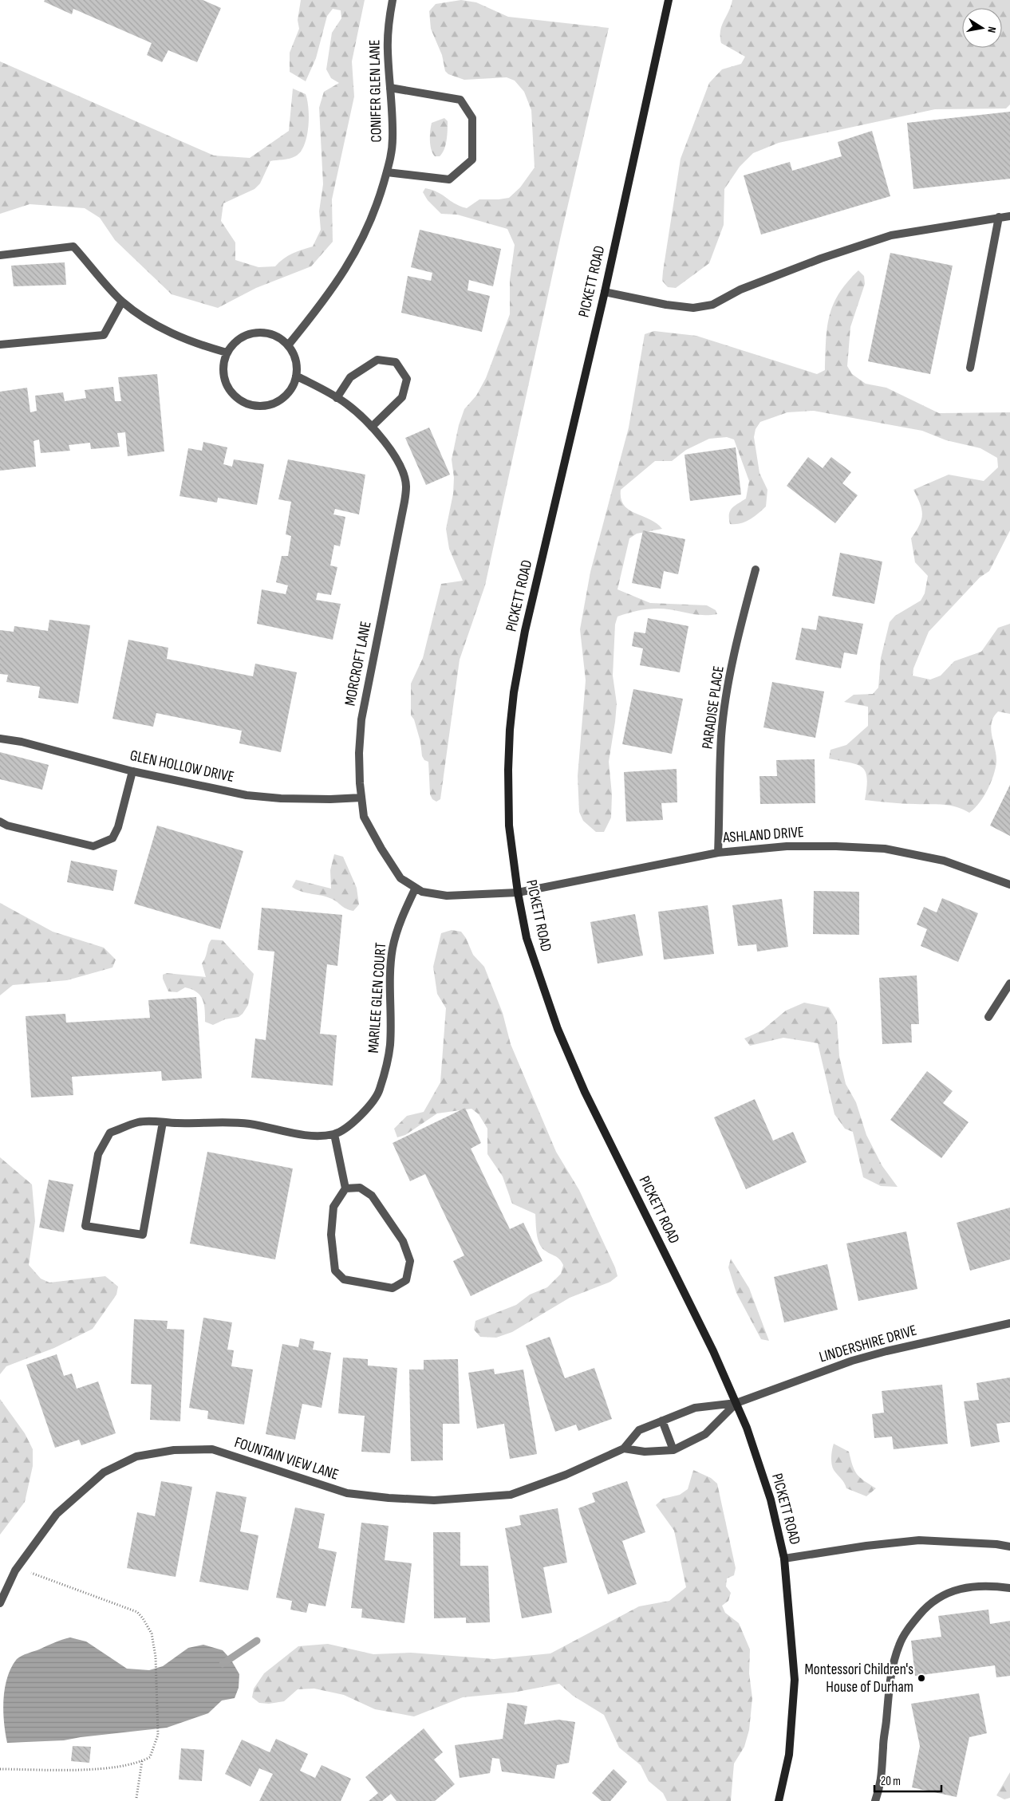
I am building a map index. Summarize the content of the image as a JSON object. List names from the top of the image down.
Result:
{
  "streets": {
    "street": [
      "CONIFER GLEN LANE",
      "PICKETT ROAD",
      "MORCROFT LANE",
      "PARADISE PLACE",
      "GLEN HOLLOW DRIVE",
      "ASHLAND DRIVE",
      "MARILEE GLEN COURT",
      "LINDERSHIRE DRIVE",
      "FOUNTAIN VIEW LANE"
    ]
  },
  "crossings": [
    ["CONIFER GLEN LANE", "MORCROFT LANE"],
    ["PICKETT ROAD", "MORCROFT LANE"],
    ["PICKETT ROAD", "ASHLAND DRIVE"],
    ["PICKETT ROAD", "LINDERSHIRE DRIVE"],
    ["PICKETT ROAD", "FOUNTAIN VIEW LANE"],
    ["MORCROFT LANE", "GLEN HOLLOW DRIVE"],
    ["MORCROFT LANE", "ASHLAND DRIVE"],
    ["MORCROFT LANE", "MARILEE GLEN COURT"],
    ["PARADISE PLACE", "ASHLAND DRIVE"],
    ["LINDERSHIRE DRIVE", "FOUNTAIN VIEW LANE"]
  ],
  "places": ["Montessori Children's House of Durham"],
  "scale_bar": "20 m",
  "north": "right"
}
